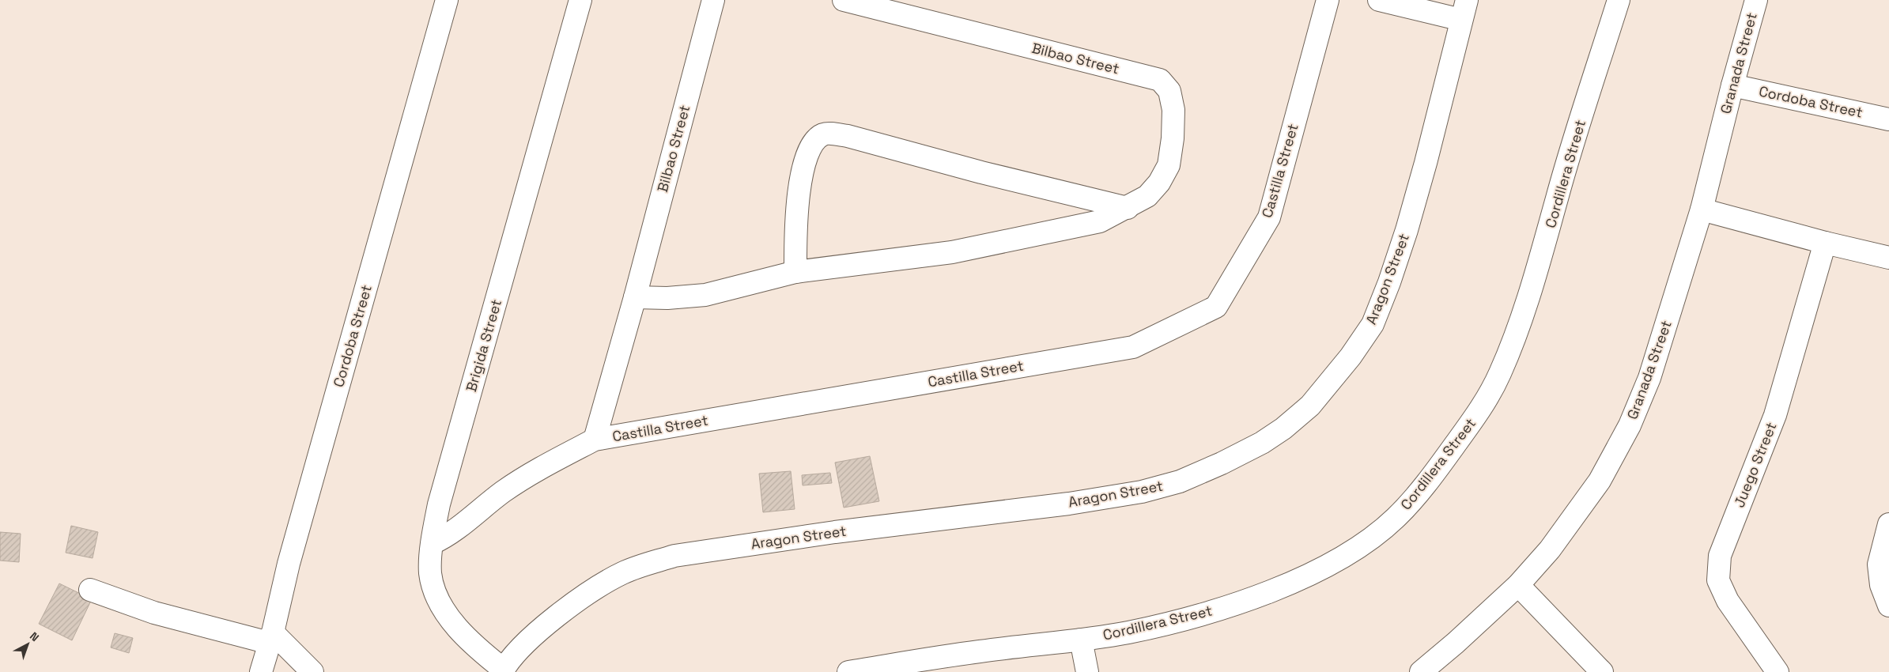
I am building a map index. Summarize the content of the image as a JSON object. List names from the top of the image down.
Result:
{
  "streets": {
    "street": [
      "Bilbao Street",
      "Granada Street",
      "Cordoba Street",
      "Castilla Street",
      "Cordillera Street",
      "Aragon Street",
      "Brigida Street",
      "Juego Street"
    ]
  },
  "crossings": [
    ["Bilbao Street", "Castilla Street"],
    ["Granada Street", "Cordoba Street"],
    ["Castilla Street", "Brigida Street"],
    ["Aragon Street", "Brigida Street"]
  ],
  "north": "top right"
}
